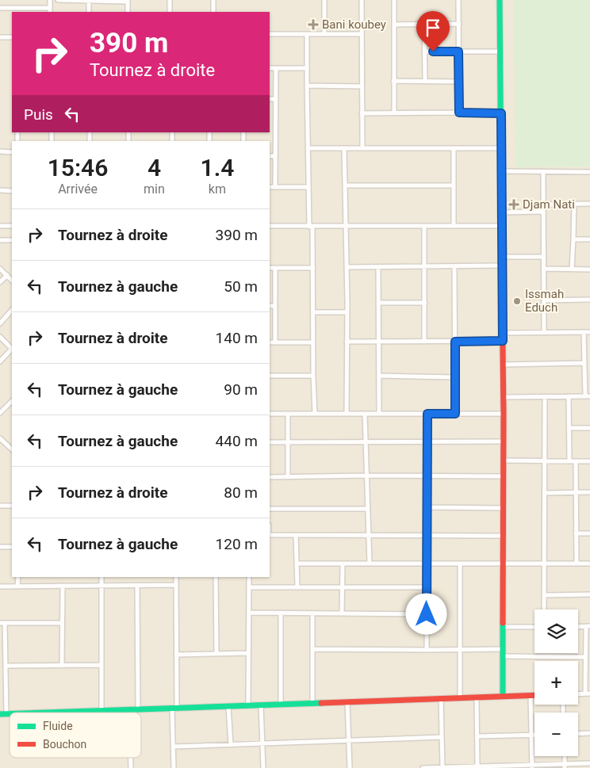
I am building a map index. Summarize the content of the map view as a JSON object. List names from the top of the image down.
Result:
{
  "places": {
    "health": ["Bani koubey", "Djam Nati"],
    "other": ["Issmah Educh"]
  },
  "legend": ["Fluide", "Bouchon"],
  "page": {
    "turn": ["390 m", "Tournez à droite"],
    "then": "Puis",
    "eta": [
      "15:46",
      "Arrivée",
      "4",
      "min",
      "1.4",
      "km"
    ],
    "list": [
      {
        "name": "Tournez à droite",
        "value": "390 m"
      },
      {
        "name": "Tournez à gauche",
        "value": "50 m"
      },
      {
        "name": "Tournez à droite",
        "value": "140 m"
      },
      {
        "name": "Tournez à gauche",
        "value": "90 m"
      },
      {
        "name": "Tournez à gauche",
        "value": "440 m"
      },
      {
        "name": "Tournez à droite",
        "value": "80 m"
      },
      {
        "name": "Tournez à gauche",
        "value": "120 m"
      }
    ],
    "map_buttons": ["+", "−"]
  }
}
